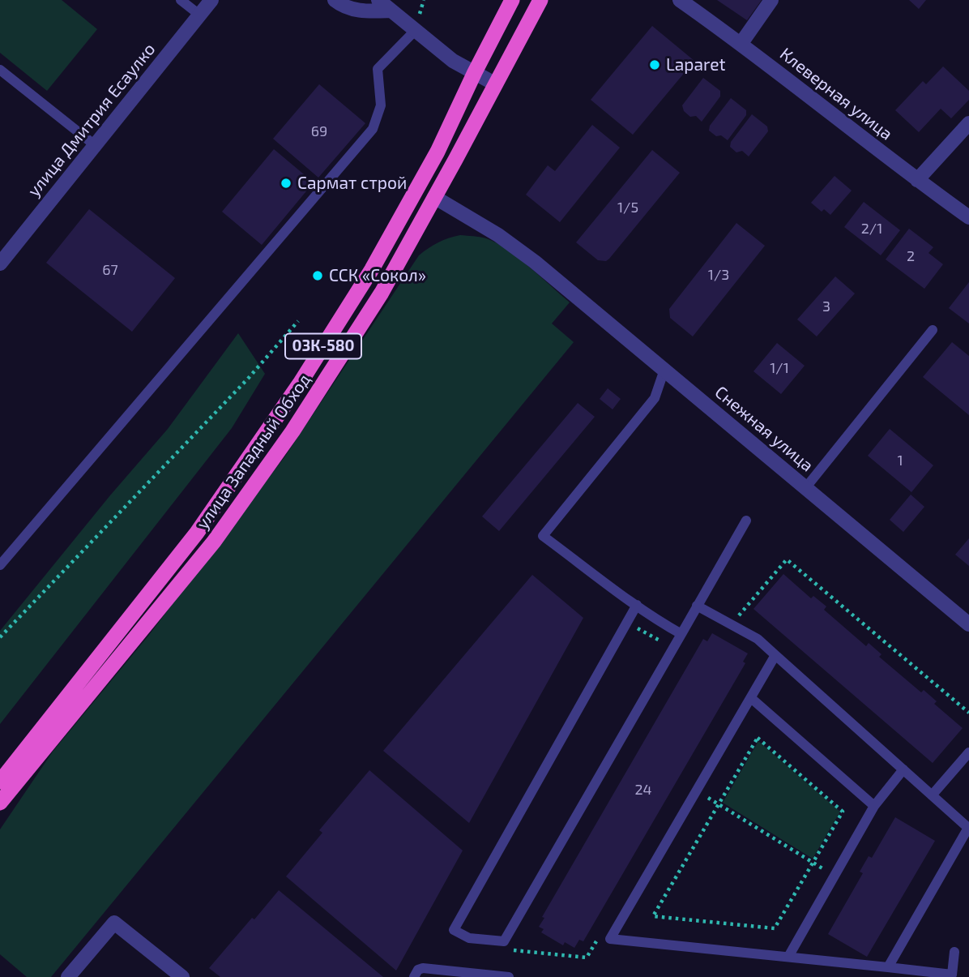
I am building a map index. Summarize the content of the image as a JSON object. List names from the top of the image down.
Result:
{
  "streets": {
    "highway": ["03К-580", "улица Западный Обход"],
    "street": ["Клеверная улица", "улица Дмитрия Есаулко", "Снежная улица"]
  },
  "crossings": [
    ["Снежная улица", "улица Западный Обход"]
  ],
  "places": ["Laparet", "Сармат строй", "ССК «Сокол»"],
  "house_numbers": [
    "69",
    "1/5",
    "2/1",
    "2",
    "67",
    "1/3",
    "3",
    "1/1",
    "1",
    "24"
  ]
}
